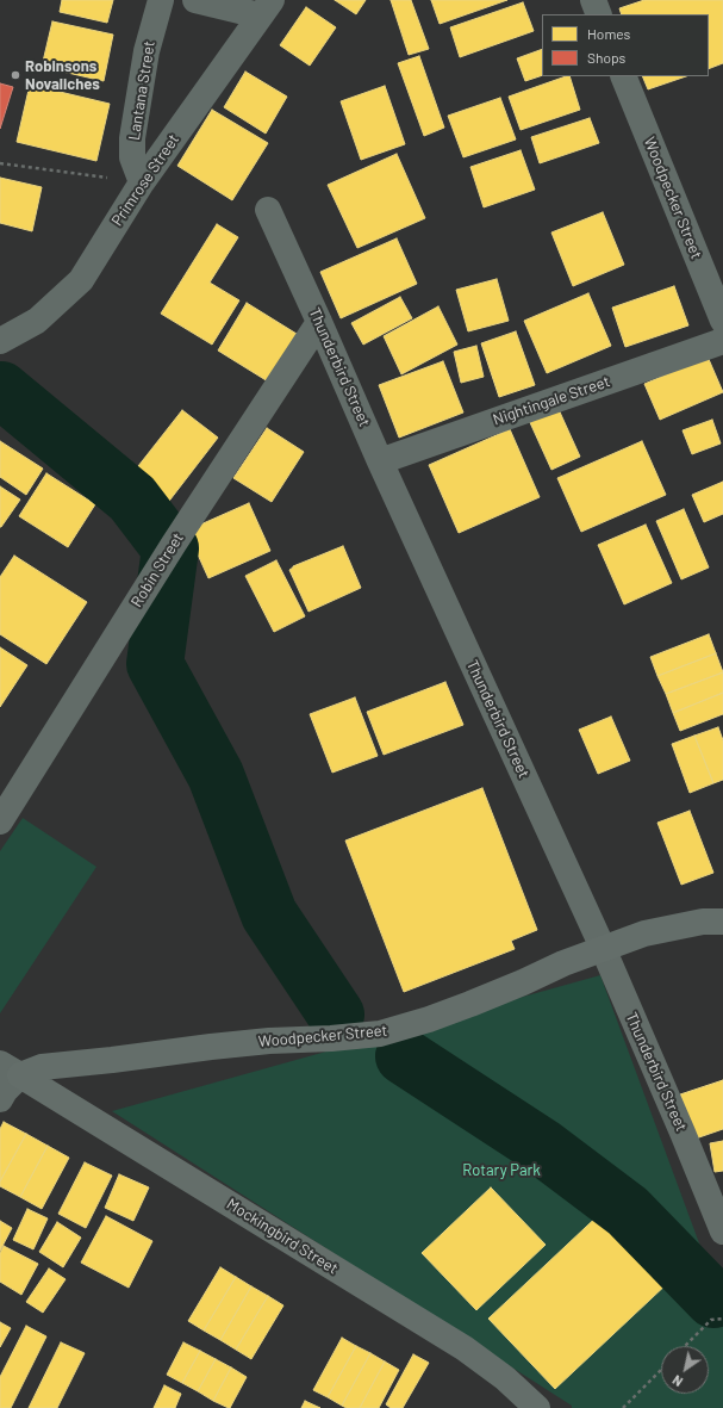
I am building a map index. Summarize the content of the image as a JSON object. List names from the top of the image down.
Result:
{
  "streets": {
    "street": [
      "Lantana Street",
      "Primrose Street",
      "Woodpecker Street",
      "Thunderbird Street",
      "Nightingale Street",
      "Robin Street",
      "Mockingbird Street"
    ]
  },
  "crossings": [
    ["Lantana Street", "Primrose Street"],
    ["Woodpecker Street", "Thunderbird Street"],
    ["Woodpecker Street", "Mockingbird Street"],
    ["Thunderbird Street", "Nightingale Street"],
    ["Thunderbird Street", "Robin Street"]
  ],
  "parks": ["Rotary Park"],
  "places": ["Robinsons Novaliches"],
  "legend": ["Homes", "Shops"],
  "north": "bottom left"
}
